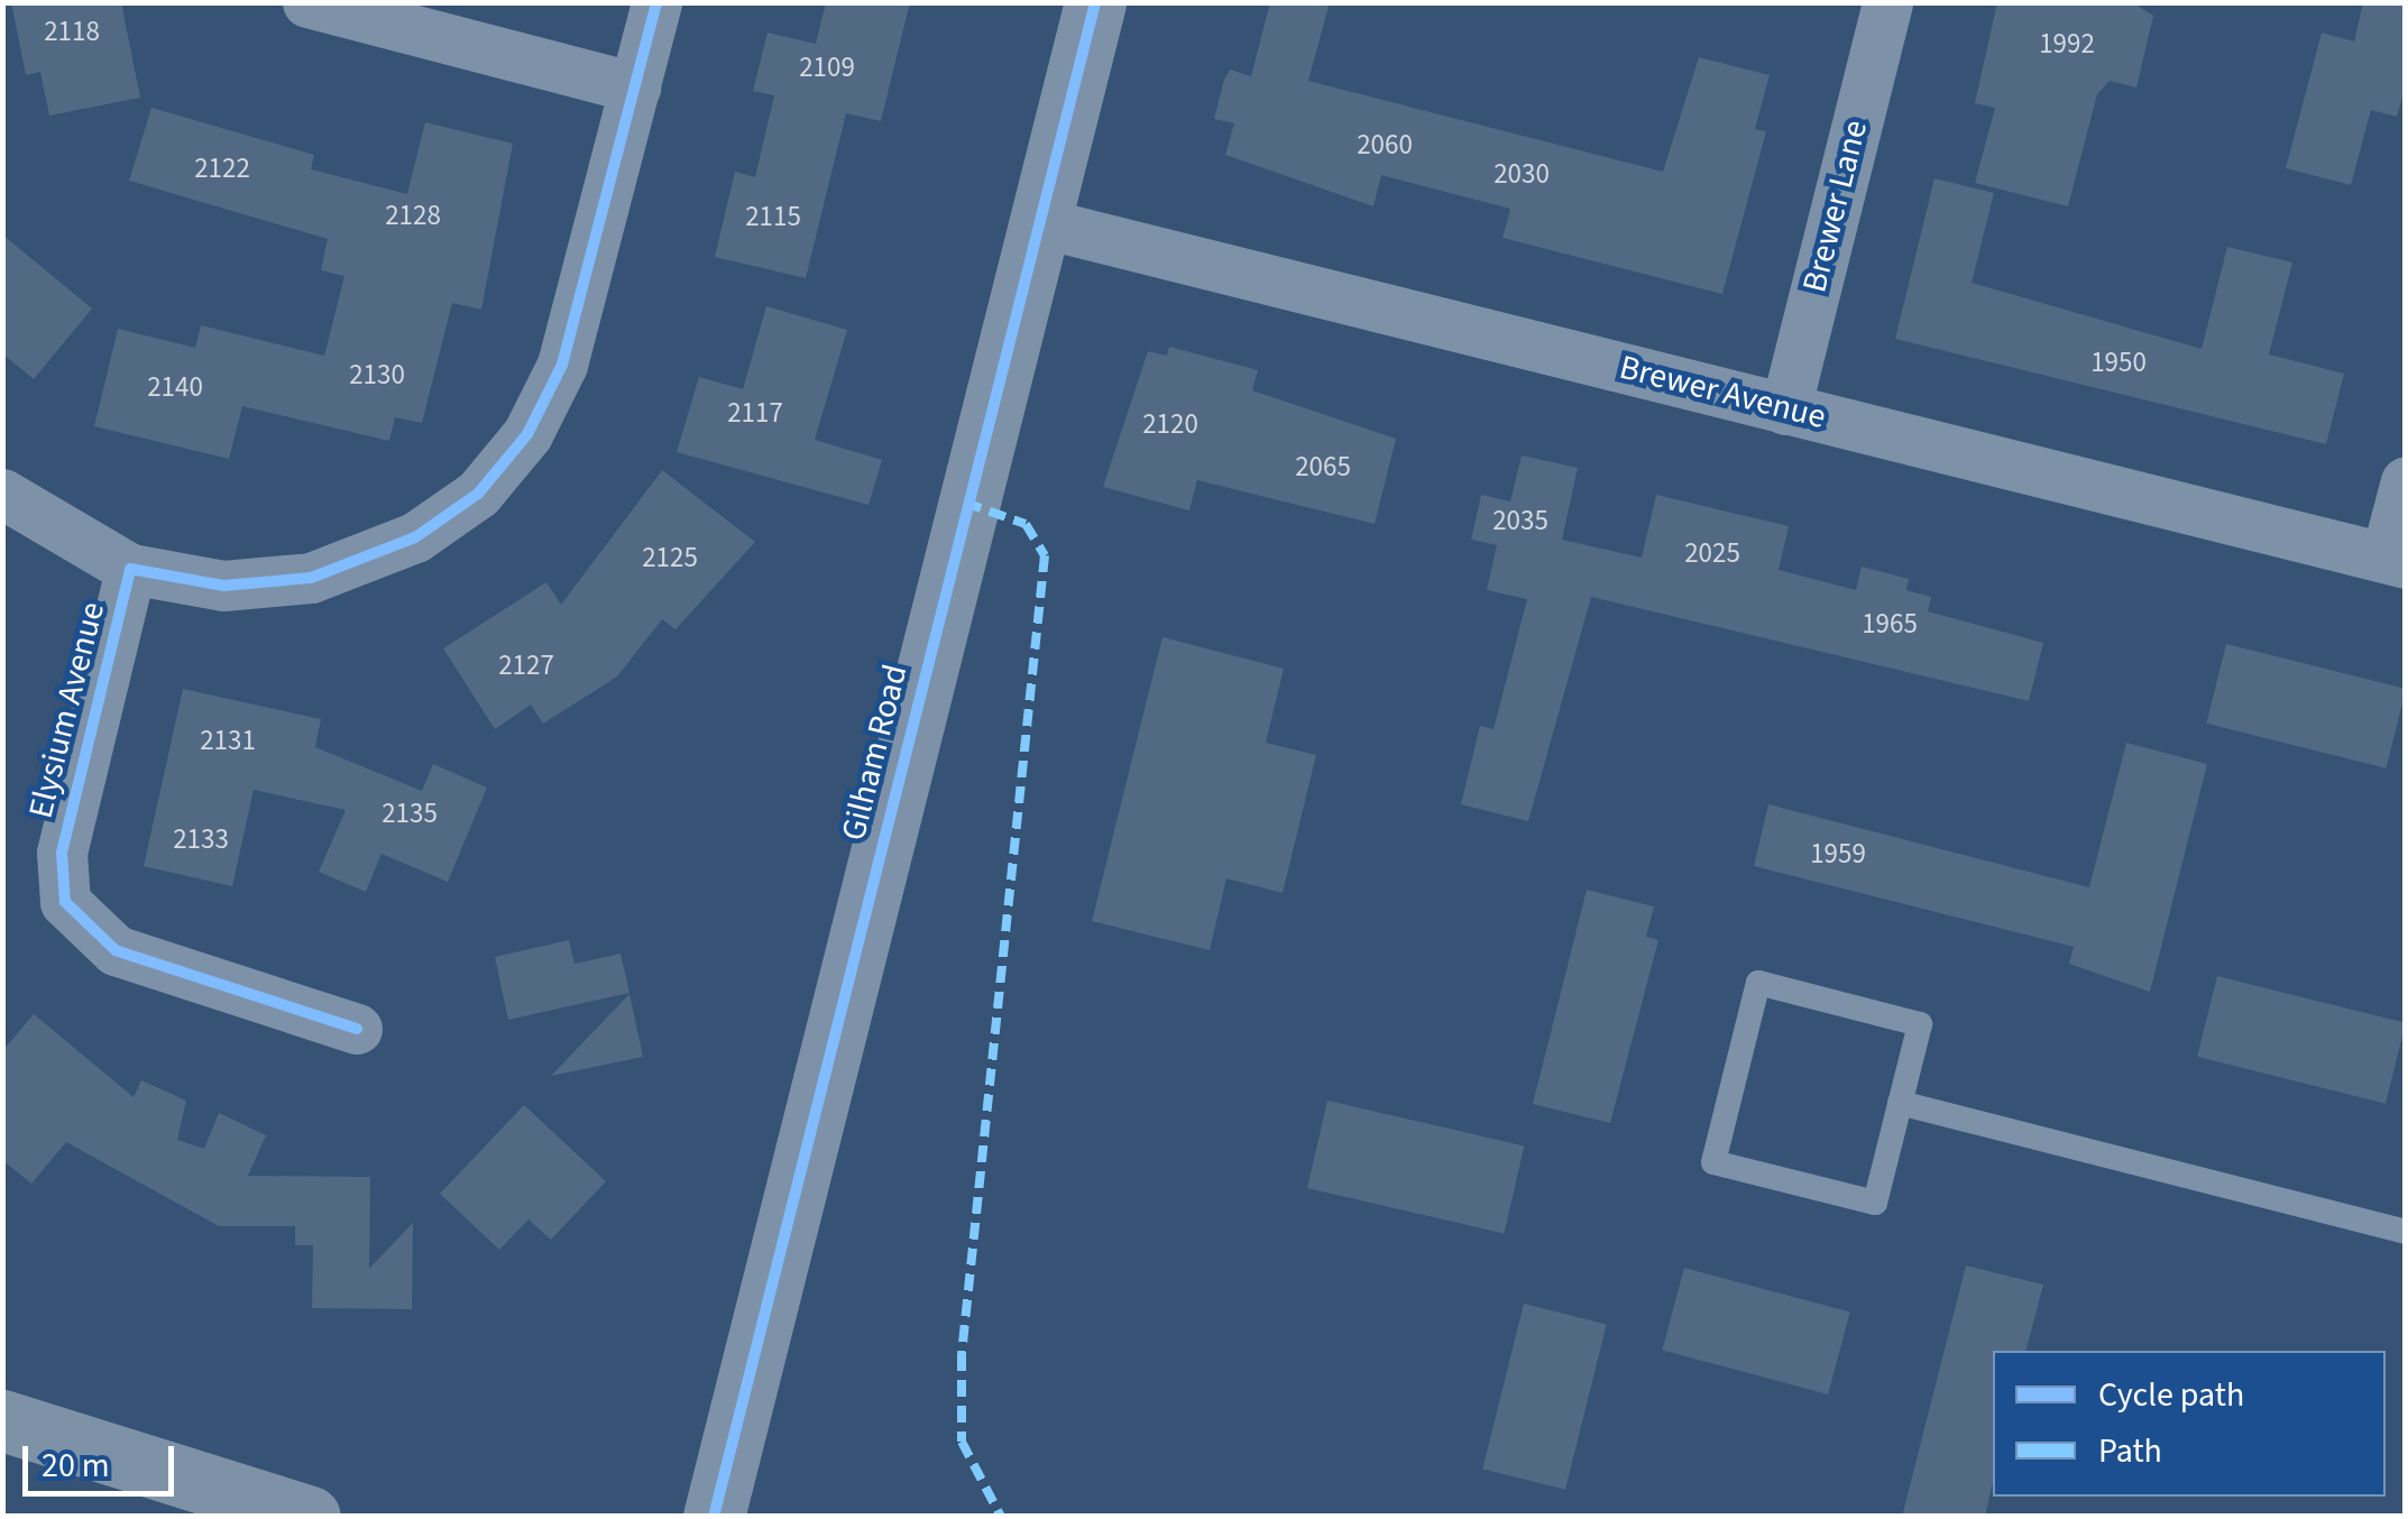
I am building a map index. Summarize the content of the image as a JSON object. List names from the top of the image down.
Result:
{
  "streets": {
    "street": [
      "Brewer Lane",
      "Brewer Avenue",
      "Elysium Avenue",
      "Gilham Road"
    ]
  },
  "crossings": [
    ["Brewer Lane", "Brewer Avenue"],
    ["Brewer Avenue", "Gilham Road"]
  ],
  "house_numbers": [
    "2118",
    "1992",
    "2109",
    "2060",
    "2122",
    "2030",
    "2128",
    "2115",
    "1950",
    "2130",
    "2140",
    "2117",
    "2120",
    "2065",
    "2035",
    "2025",
    "2125",
    "1965",
    "2127",
    "2131",
    "2135",
    "2133",
    "1959"
  ],
  "legend": ["Cycle path", "Path"],
  "scale_bar": "20 m"
}
